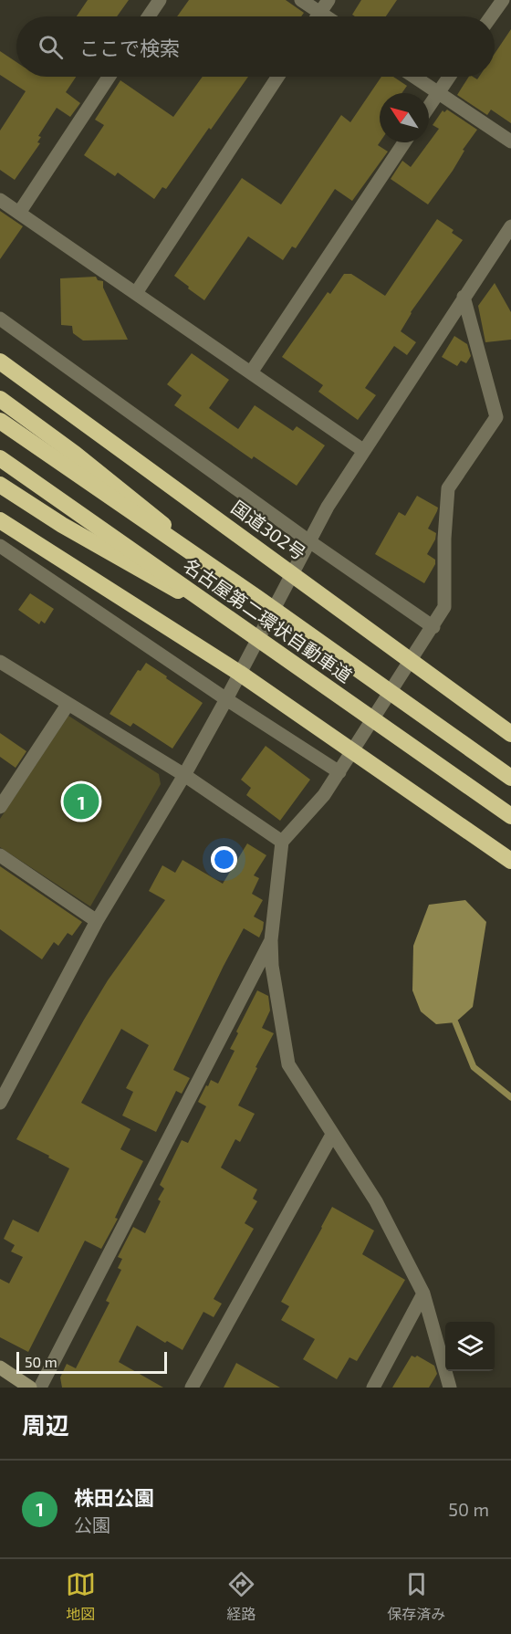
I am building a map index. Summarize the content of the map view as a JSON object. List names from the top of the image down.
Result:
{
  "streets": {
    "highway": ["国道302号", "名古屋第二環状自動車道"]
  },
  "scale_bar": "50 m",
  "north": "top left",
  "page": {
    "search": "ここで検索",
    "pins": "1",
    "scale": "50 m",
    "heading": "周辺",
    "list": [
      {
        "mark": "1",
        "name": "株田公園",
        "note": "公園",
        "value": "50 m"
      }
    ],
    "nav": ["地図", "経路", "保存済み"]
  }
}
